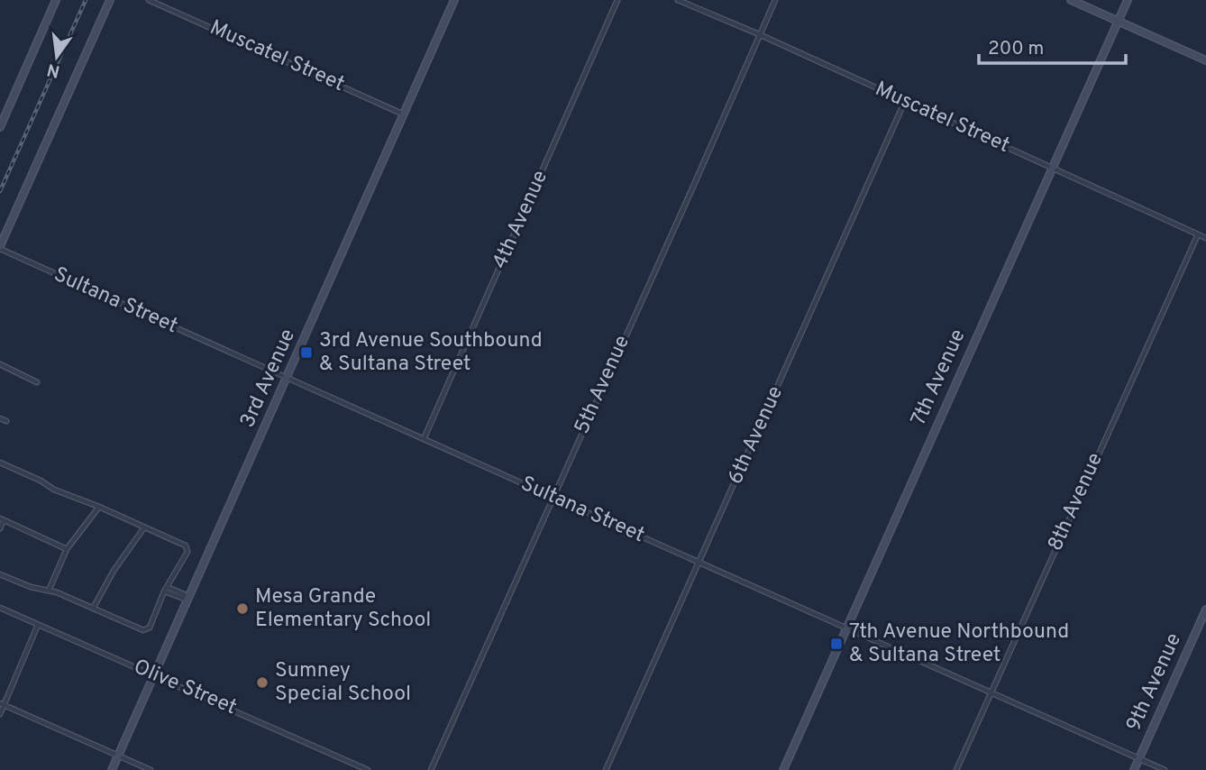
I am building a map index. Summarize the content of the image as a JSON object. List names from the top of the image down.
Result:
{
  "streets": {
    "street": [
      "Muscatel Street",
      "4th Avenue",
      "Sultana Street",
      "7th Avenue",
      "3rd Avenue",
      "5th Avenue",
      "6th Avenue",
      "8th Avenue",
      "9th Avenue",
      "Olive Street"
    ]
  },
  "crossings": [
    ["Muscatel Street", "7th Avenue"],
    ["Muscatel Street", "3rd Avenue"],
    ["Muscatel Street", "5th Avenue"],
    ["Muscatel Street", "6th Avenue"],
    ["Muscatel Street", "8th Avenue"],
    ["4th Avenue", "Sultana Street"],
    ["Sultana Street", "7th Avenue"],
    ["Sultana Street", "3rd Avenue"],
    ["Sultana Street", "5th Avenue"],
    ["Sultana Street", "6th Avenue"],
    ["Sultana Street", "8th Avenue"],
    ["Sultana Street", "9th Avenue"],
    ["3rd Avenue", "Olive Street"]
  ],
  "places": {
    "transit": ["3rd Avenue Southbound & Sultana Street", "7th Avenue Northbound & Sultana Street"],
    "other": ["Mesa Grande Elementary School", "Sumney Special School"]
  },
  "scale_bar": "200 m",
  "north": "bottom"
}
